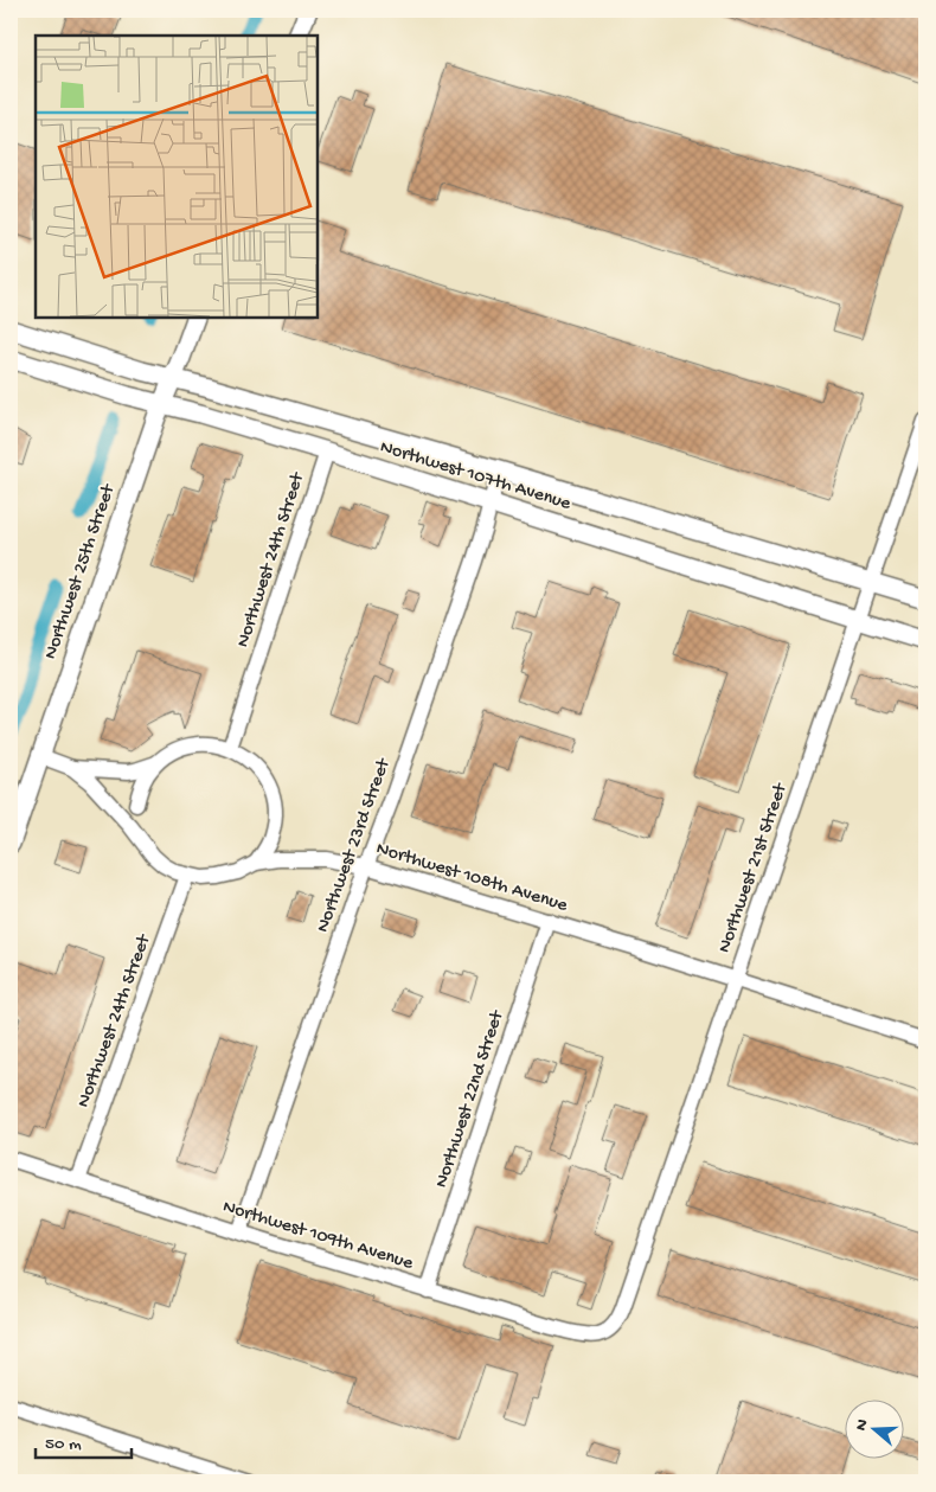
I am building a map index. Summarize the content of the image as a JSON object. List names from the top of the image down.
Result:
{
  "streets": {
    "main road": ["Northwest 107th Avenue", "Northwest 25th Street"],
    "street": [
      "Northwest 24th Street",
      "Northwest 23rd Street",
      "Northwest 21st Street",
      "Northwest 108th Avenue",
      "Northwest 22nd Street",
      "Northwest 109th Avenue"
    ]
  },
  "crossings": [
    ["Northwest 107th Avenue", "Northwest 24th Street"],
    ["Northwest 107th Avenue", "Northwest 25th Street"],
    ["Northwest 107th Avenue", "Northwest 23rd Street"],
    ["Northwest 107th Avenue", "Northwest 21st Street"],
    ["Northwest 24th Street", "Northwest 108th Avenue"],
    ["Northwest 24th Street", "Northwest 109th Avenue"],
    ["Northwest 25th Street", "Northwest 108th Avenue"],
    ["Northwest 23rd Street", "Northwest 108th Avenue"],
    ["Northwest 23rd Street", "Northwest 109th Avenue"],
    ["Northwest 21st Street", "Northwest 108th Avenue"],
    ["Northwest 21st Street", "Northwest 109th Avenue"],
    ["Northwest 108th Avenue", "Northwest 22nd Street"],
    ["Northwest 22nd Street", "Northwest 109th Avenue"]
  ],
  "scale_bar": "50 m",
  "north": "left"
}
